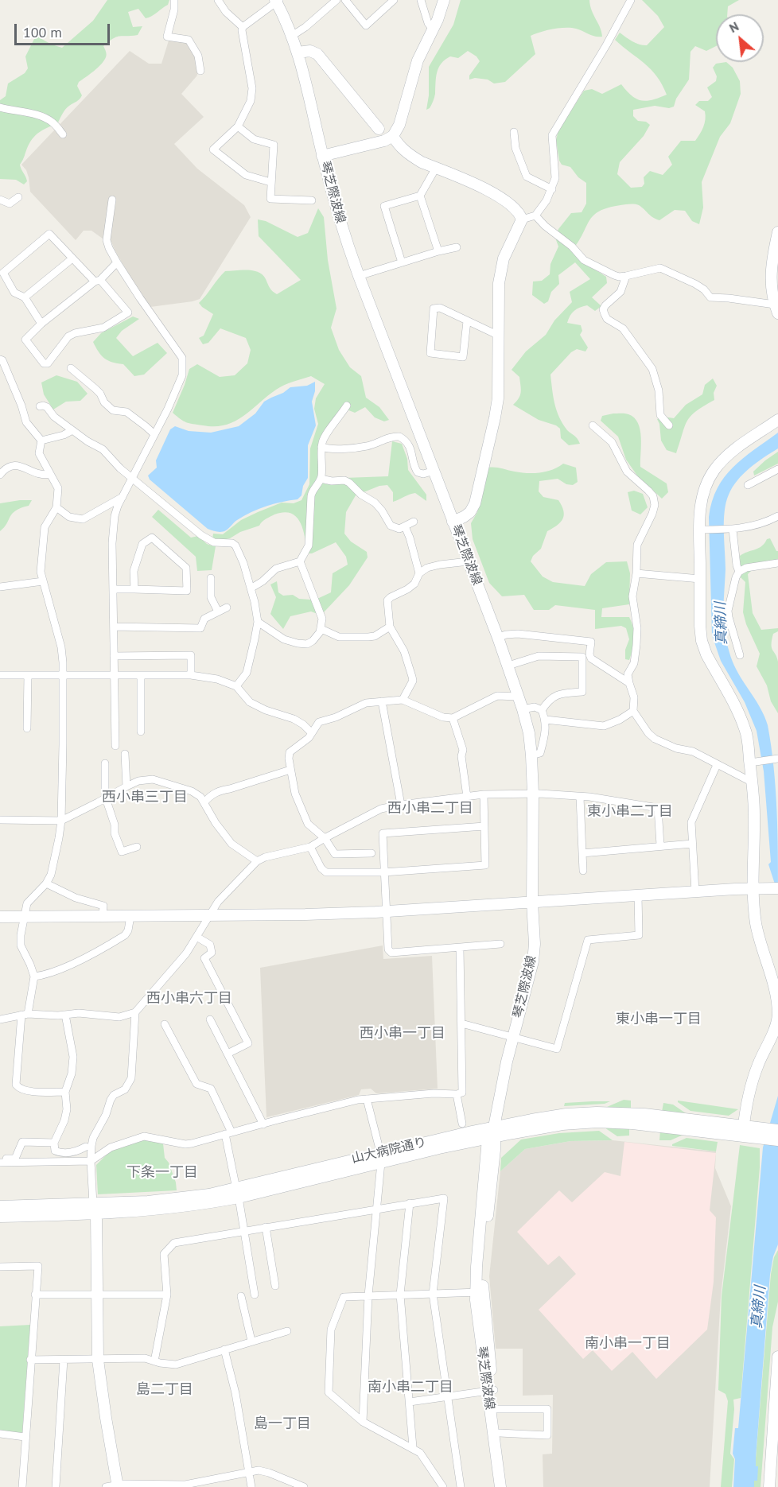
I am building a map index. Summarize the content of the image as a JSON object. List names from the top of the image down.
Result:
{
  "streets": {
    "street": ["琴芝際波線", "山大病院通り"]
  },
  "crossings": [
    ["琴芝際波線", "山大病院通り"]
  ],
  "districts": [
    "西小串三丁目",
    "西小串二丁目",
    "東小串二丁目",
    "西小串六丁目",
    "東小串一丁目",
    "西小串一丁目",
    "下条一丁目",
    "南小串一丁目",
    "南小串二丁目",
    "島二丁目",
    "島一丁目"
  ],
  "water": ["真締川"],
  "scale_bar": "100 m",
  "north": "top left"
}
